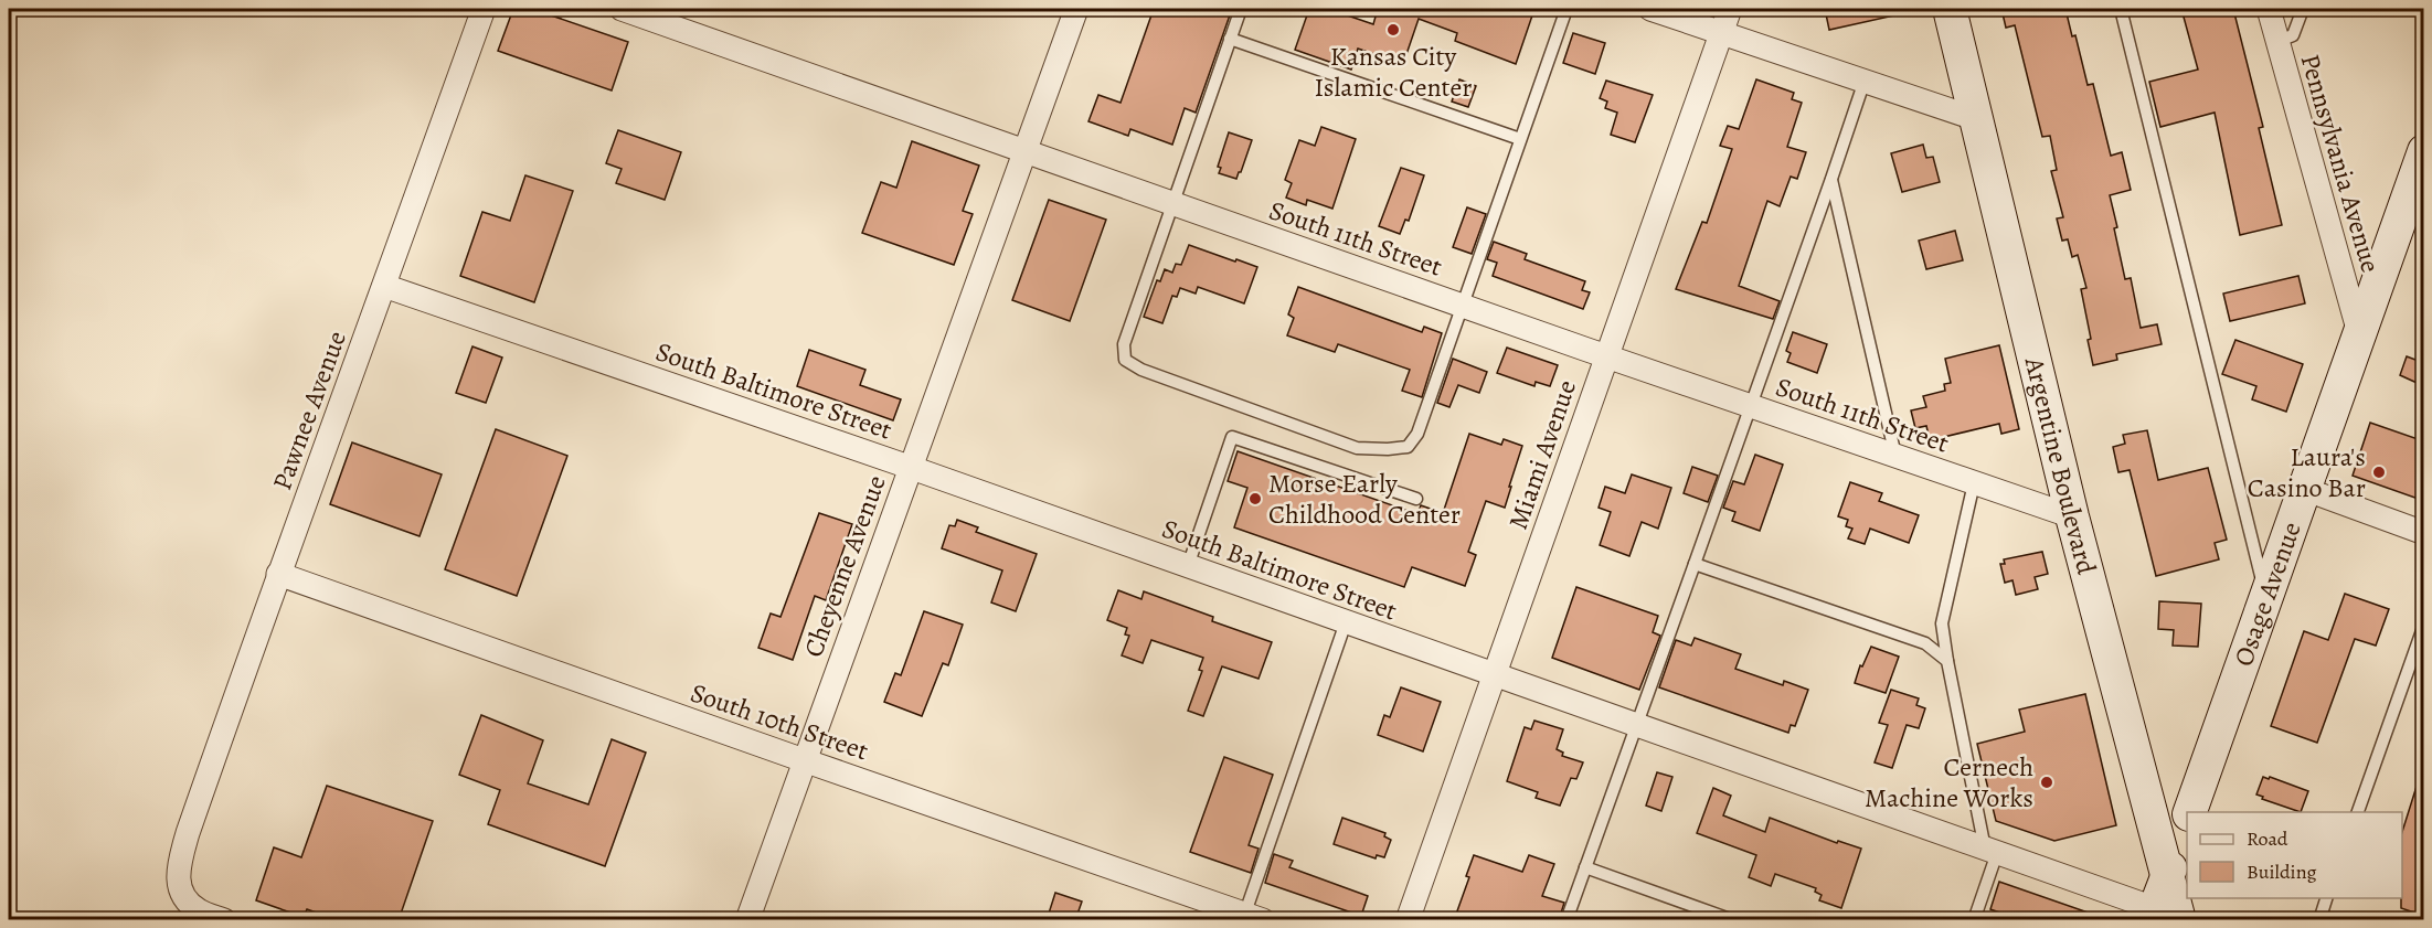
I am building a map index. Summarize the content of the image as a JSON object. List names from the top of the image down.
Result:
{
  "streets": {
    "street": [
      "Pennsylvania Avenue",
      "South 11th Street",
      "South Baltimore Street",
      "Pawnee Avenue",
      "Miami Avenue",
      "Argentine Boulevard",
      "Cheyenne Avenue",
      "Osage Avenue",
      "South 10th Street"
    ]
  },
  "crossings": [
    ["Pennsylvania Avenue", "Osage Avenue"],
    ["South 11th Street", "Miami Avenue"],
    ["South 11th Street", "Argentine Boulevard"],
    ["South 11th Street", "Cheyenne Avenue"],
    ["South Baltimore Street", "Pawnee Avenue"],
    ["South Baltimore Street", "Miami Avenue"],
    ["South Baltimore Street", "Argentine Boulevard"],
    ["South Baltimore Street", "Cheyenne Avenue"],
    ["Pawnee Avenue", "South 10th Street"],
    ["Argentine Boulevard", "Osage Avenue"],
    ["Cheyenne Avenue", "South 10th Street"]
  ],
  "places": [
    "Kansas City Islamic Center",
    "Laura's Casino Bar",
    "Morse Early Childhood Center",
    "Cernech Machine Works"
  ],
  "legend": ["Road", "Building"]
}
